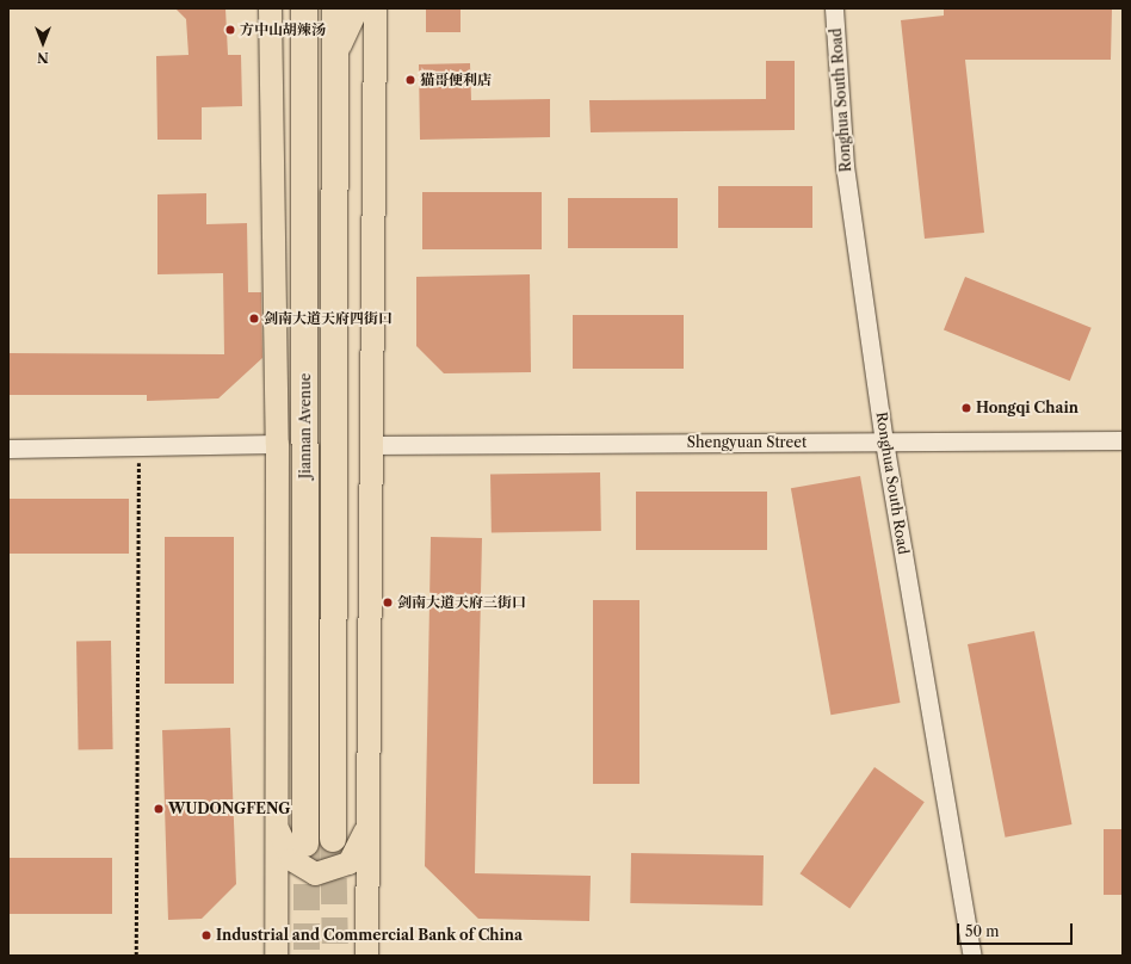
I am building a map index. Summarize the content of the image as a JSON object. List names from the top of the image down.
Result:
{
  "streets": {
    "highway": ["Jiannan Avenue"],
    "street": ["Ronghua South Road", "Shengyuan Street"]
  },
  "crossings": [
    ["Ronghua South Road", "Shengyuan Street"]
  ],
  "places": [
    "方中山胡辣汤",
    "猫哥便利店",
    "剑南大道天府四街口",
    "Hongqi Chain",
    "剑南大道天府三街口",
    "WUDONGFENG",
    "Industrial and Commercial Bank of China"
  ],
  "scale_bar": "50 m",
  "north": "bottom"
}
